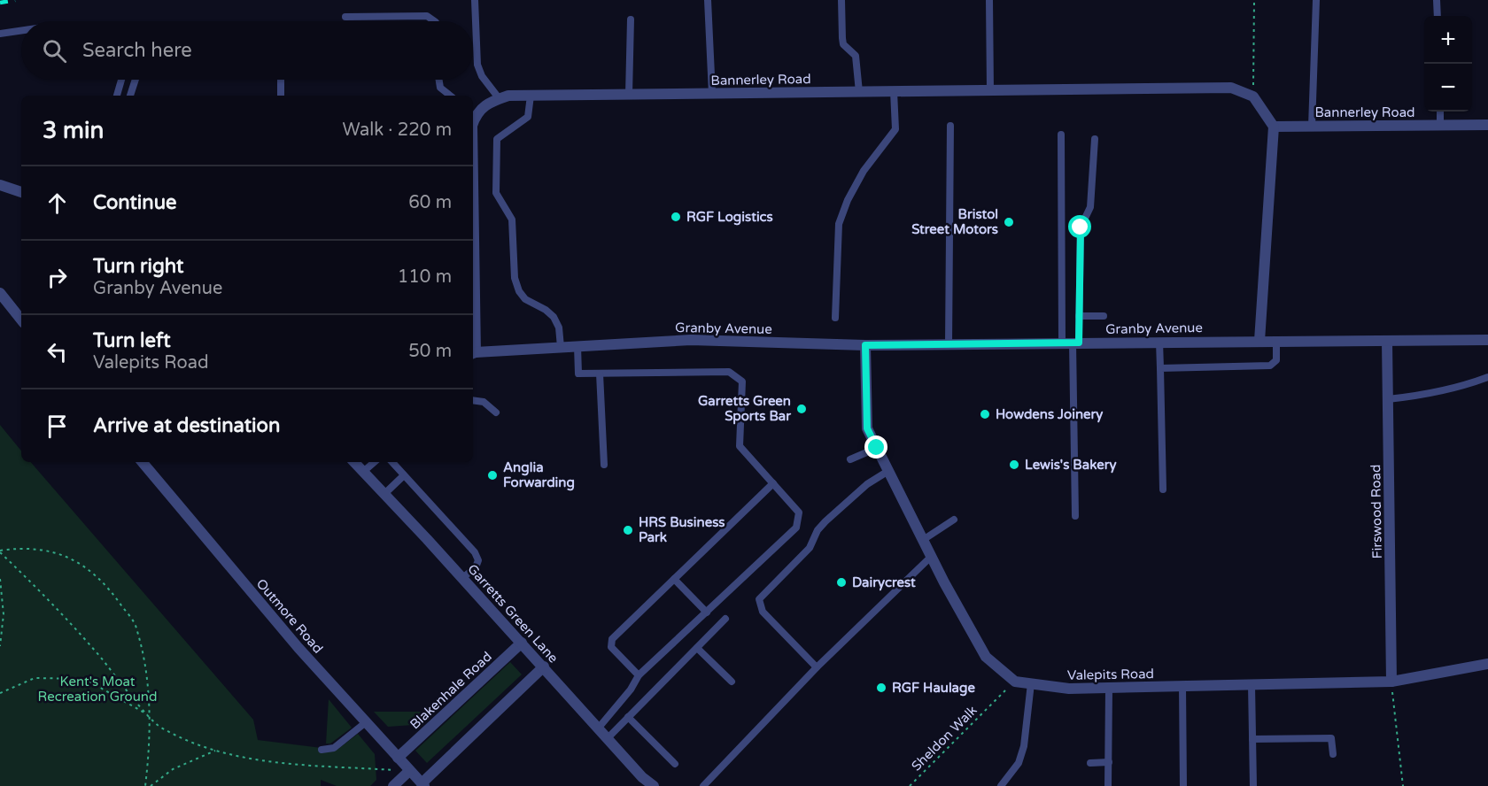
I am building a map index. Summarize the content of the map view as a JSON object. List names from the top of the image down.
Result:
{
  "streets": {
    "street": [
      "Bannerley Road",
      "Granby Avenue",
      "Firswood Road",
      "Garretts Green Lane",
      "Outmore Road",
      "Valepits Road",
      "Blakenhale Road"
    ],
    "path": ["Sheldon Walk"]
  },
  "crossings": [
    ["Granby Avenue", "Firswood Road"],
    ["Firswood Road", "Valepits Road"],
    ["Garretts Green Lane", "Blakenhale Road"],
    ["Outmore Road", "Blakenhale Road"],
    ["Valepits Road", "Sheldon Walk"]
  ],
  "parks": ["Kent's Moat Recreation Ground"],
  "places": [
    "RGF Logistics",
    "Bristol Street Motors",
    "Garretts Green Sports Bar",
    "Howdens Joinery",
    "Lewis's Bakery",
    "Anglia Forwarding",
    "HRS Business Park",
    "Dairycrest",
    "RGF Haulage"
  ],
  "page": {
    "map_buttons": ["+", "−"],
    "search": "Search here",
    "heading": ["3 min", "Walk · 220 m"],
    "list": [
      ["Continue", "60 m"],
      ["Turn right", "Granby Avenue", "110 m"],
      ["Turn left", "Valepits Road", "50 m"],
      "Arrive at destination"
    ]
  }
}
